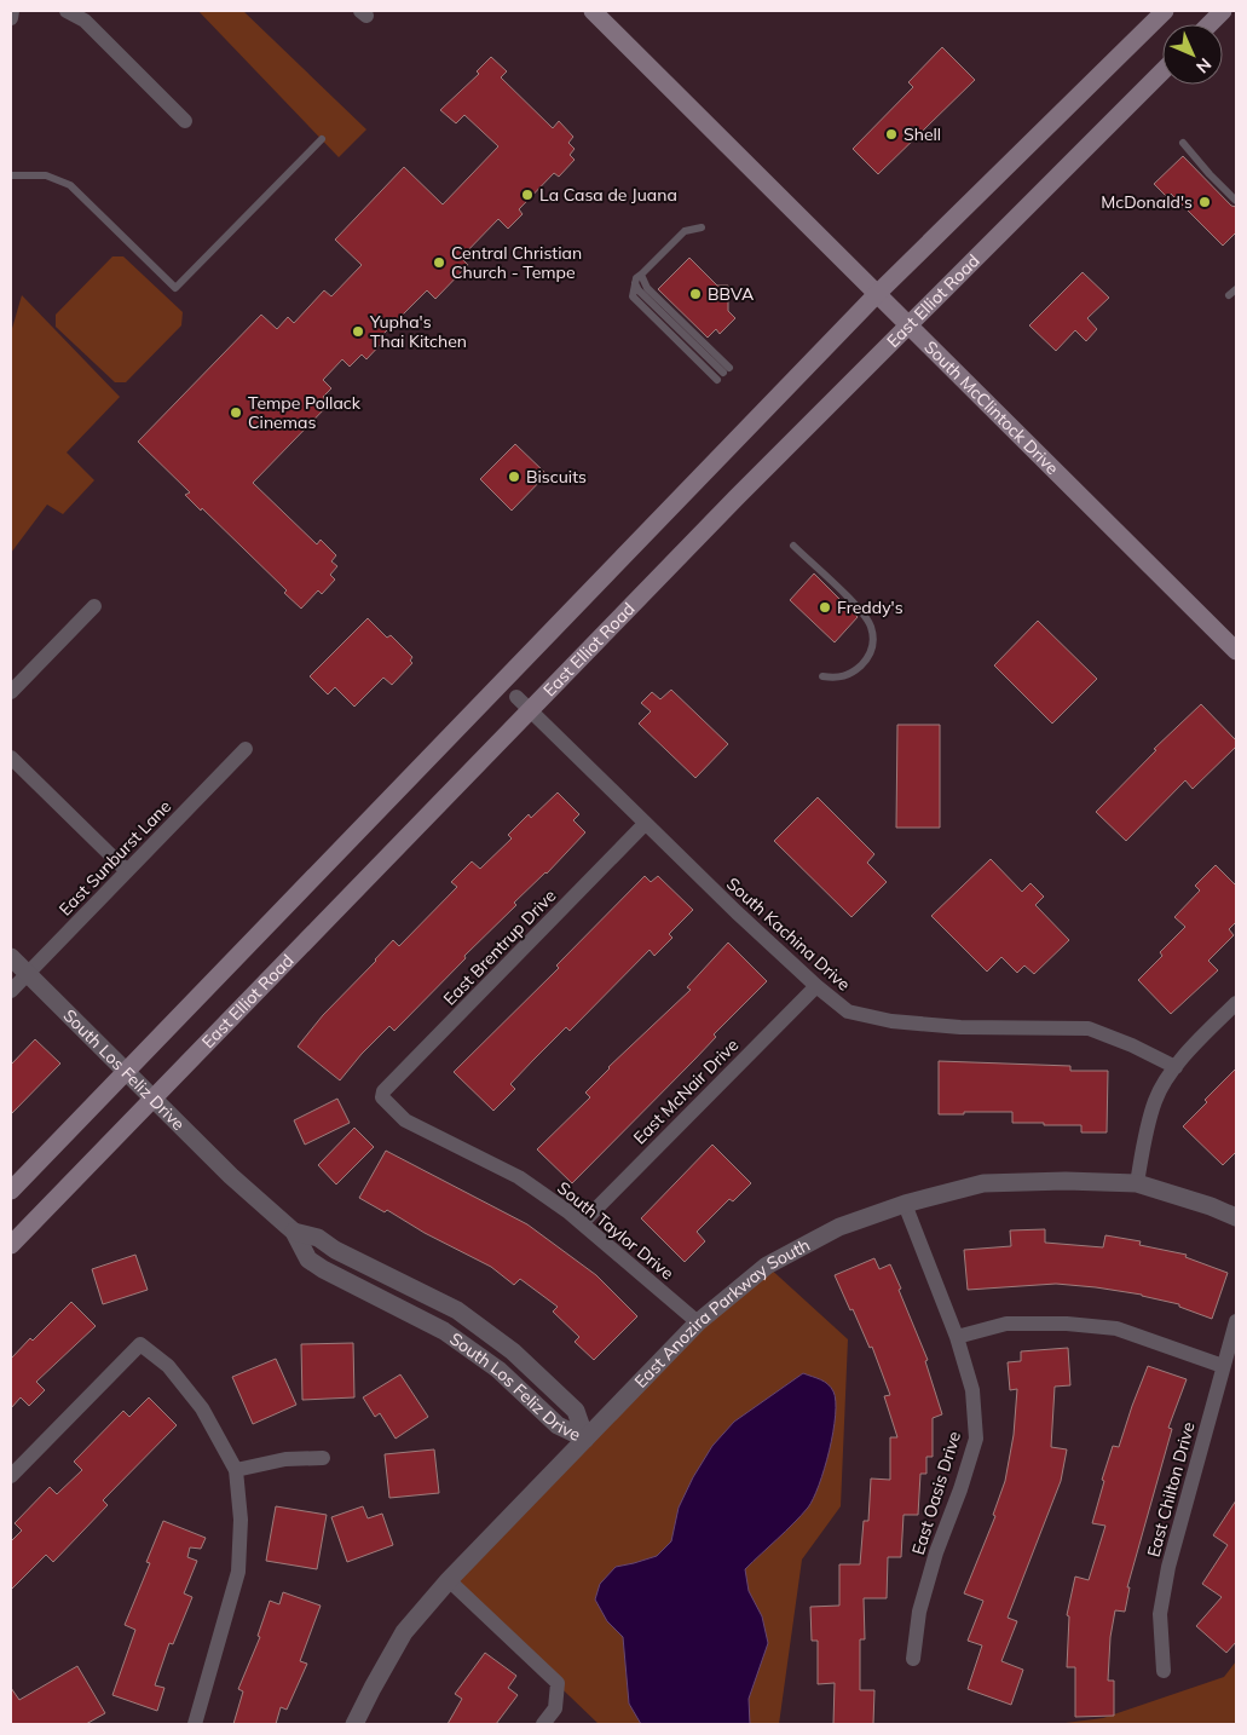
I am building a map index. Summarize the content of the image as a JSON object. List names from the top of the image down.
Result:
{
  "streets": {
    "main road": ["East Elliot Road", "South McClintock Drive"],
    "street": [
      "East Sunburst Lane",
      "South Kachina Drive",
      "East Brentrup Drive",
      "South Los Feliz Drive",
      "East McNair Drive",
      "South Taylor Drive",
      "East Anozira Parkway South",
      "East Chilton Drive",
      "East Oasis Drive"
    ]
  },
  "crossings": [
    ["East Elliot Road", "South McClintock Drive"],
    ["East Elliot Road", "South Kachina Drive"],
    ["East Elliot Road", "South Los Feliz Drive"],
    ["East Sunburst Lane", "South Los Feliz Drive"],
    ["South Kachina Drive", "East Brentrup Drive"],
    ["South Kachina Drive", "East McNair Drive"],
    ["East Brentrup Drive", "South Taylor Drive"],
    ["South Los Feliz Drive", "East Anozira Parkway South"],
    ["East McNair Drive", "South Taylor Drive"],
    ["South Taylor Drive", "East Anozira Parkway South"],
    ["East Anozira Parkway South", "East Oasis Drive"]
  ],
  "places": [
    "Shell",
    "La Casa de Juana",
    "McDonald's",
    "Central Christian Church - Tempe",
    "BBVA",
    "Yupha's Thai Kitchen",
    "Tempe Pollack Cinemas",
    "Biscuits",
    "Freddy's"
  ],
  "north": "bottom right"
}
